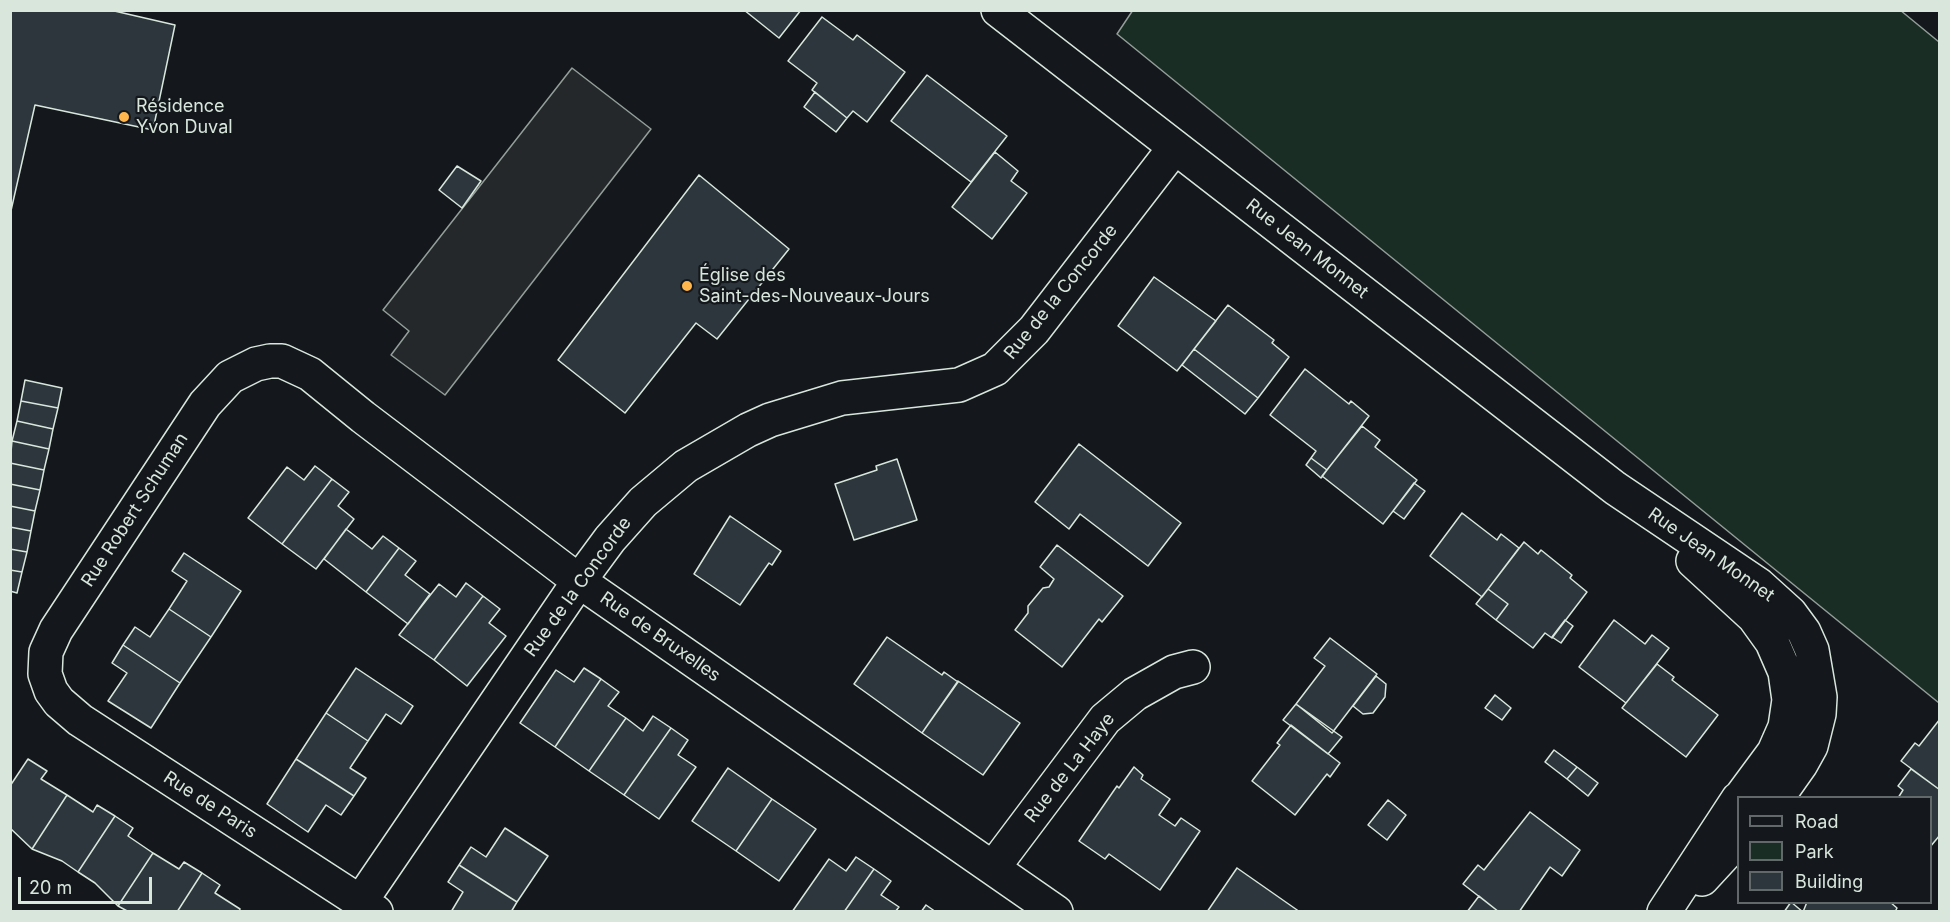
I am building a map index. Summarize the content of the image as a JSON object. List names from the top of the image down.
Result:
{
  "streets": {
    "street": [
      "Rue Jean Monnet",
      "Rue de la Concorde",
      "Rue Robert Schuman",
      "Rue de Bruxelles",
      "Rue de La Haye",
      "Rue de Paris"
    ]
  },
  "crossings": [
    ["Rue Jean Monnet", "Rue de la Concorde"],
    ["Rue de la Concorde", "Rue de Bruxelles"],
    ["Rue de la Concorde", "Rue de Paris"],
    ["Rue Robert Schuman", "Rue de Bruxelles"],
    ["Rue Robert Schuman", "Rue de Paris"],
    ["Rue de Bruxelles", "Rue de La Haye"]
  ],
  "places": ["Résidence Yvon Duval", "Église des Saint-des-Nouveaux-Jours"],
  "legend": ["Road", "Park", "Building"],
  "scale_bar": "20 m"
}
